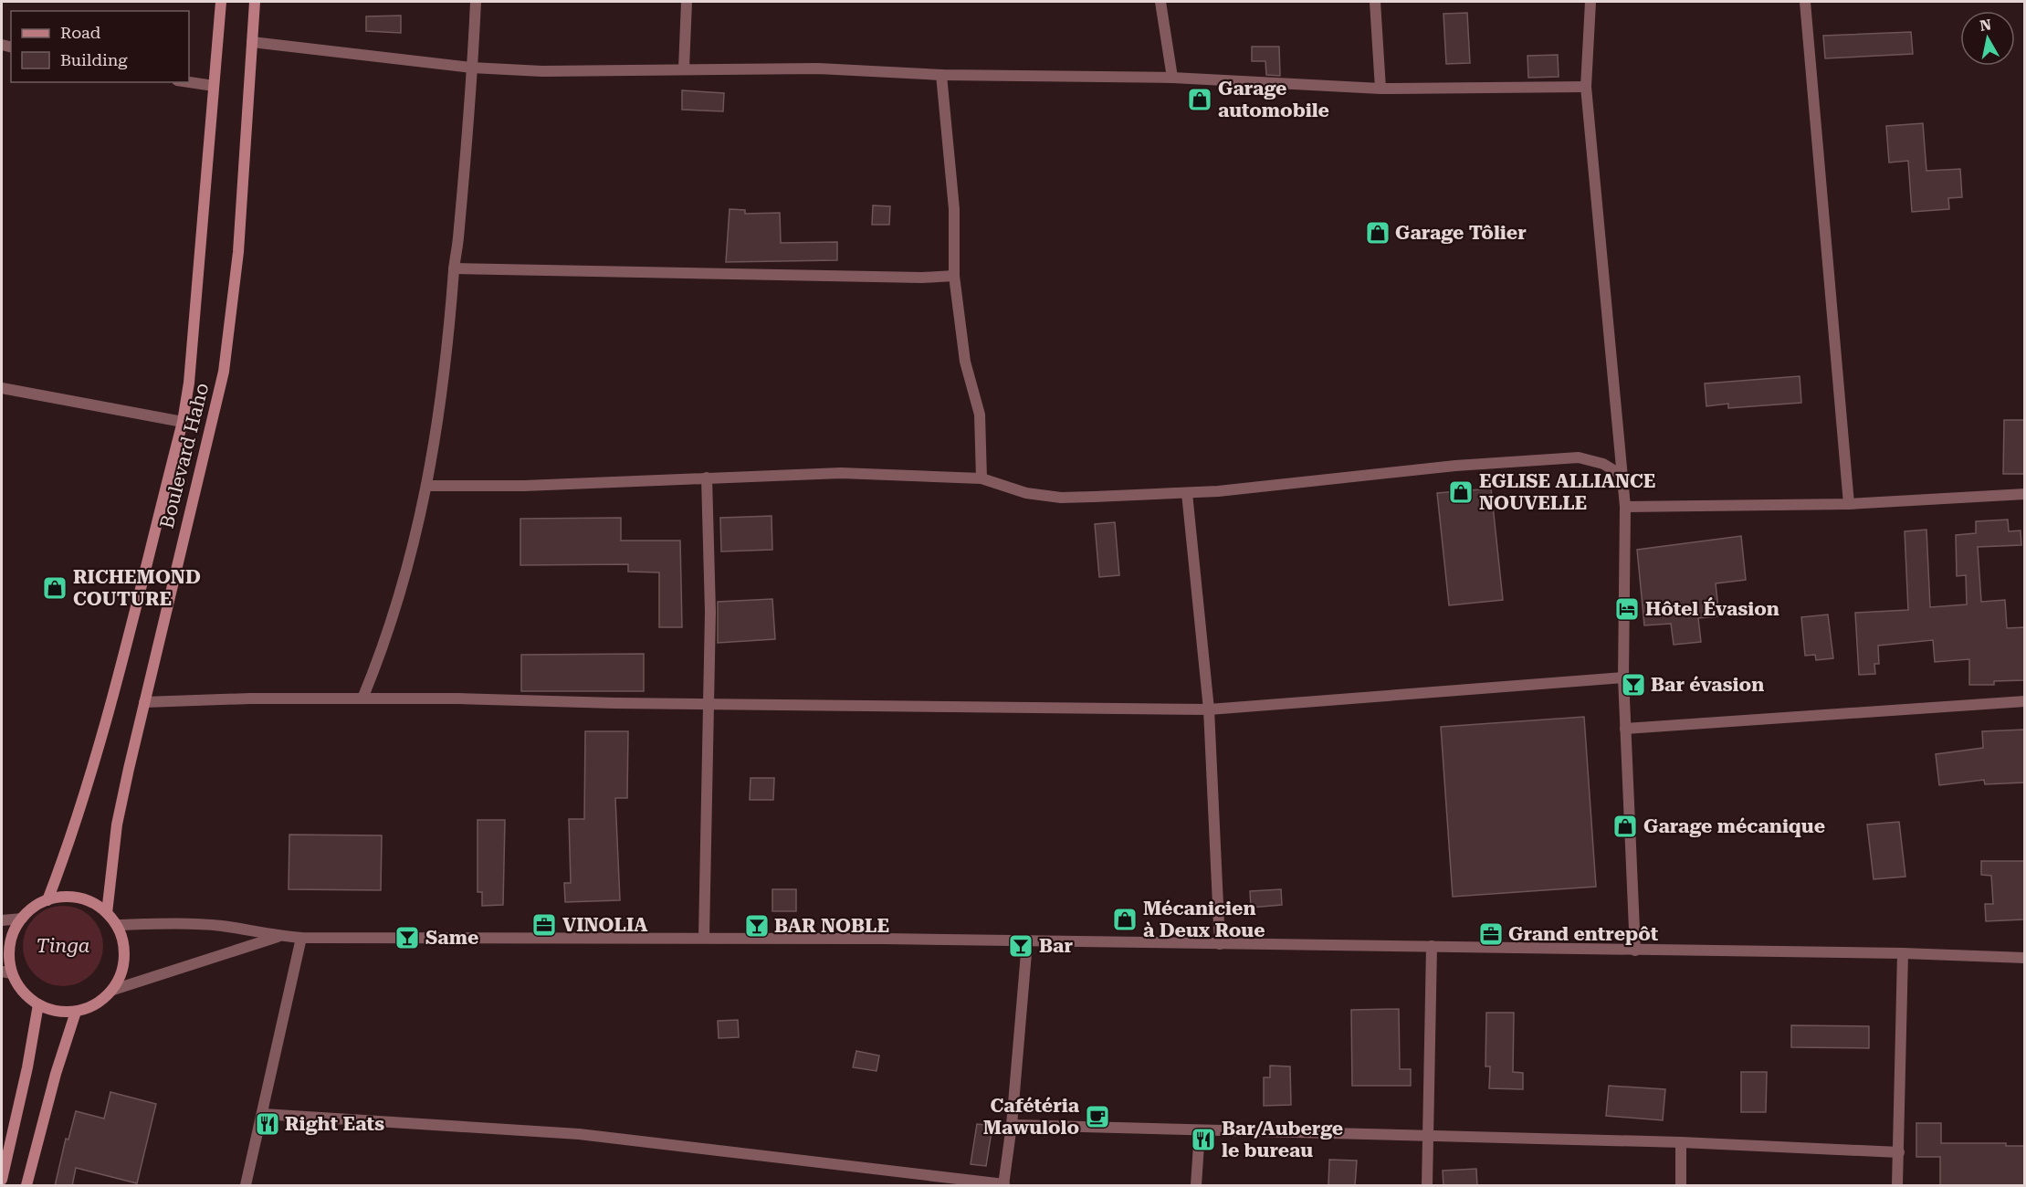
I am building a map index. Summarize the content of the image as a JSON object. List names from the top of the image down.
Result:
{
  "streets": {
    "main road": ["Boulevard Haho"]
  },
  "parks": ["Tinga"],
  "places": {
    "shop": [
      "Garage automobile",
      "Garage Tôlier",
      "EGLISE ALLIANCE NOUVELLE",
      "RICHEMOND COUTURE",
      "Garage mécanique",
      "Mécanicien à Deux Roue"
    ],
    "hotel": ["Hôtel Évasion"],
    "bar": [
      "Bar évasion",
      "BAR NOBLE",
      "Same",
      "Bar"
    ],
    "office": ["VINOLIA", "Grand entrepôt"],
    "cafe": ["Cafétéria Mawulolo"],
    "restaurant": ["Right Eats", "Bar/Auberge le bureau"]
  },
  "legend": ["Road", "Building"],
  "north": "top"
}
